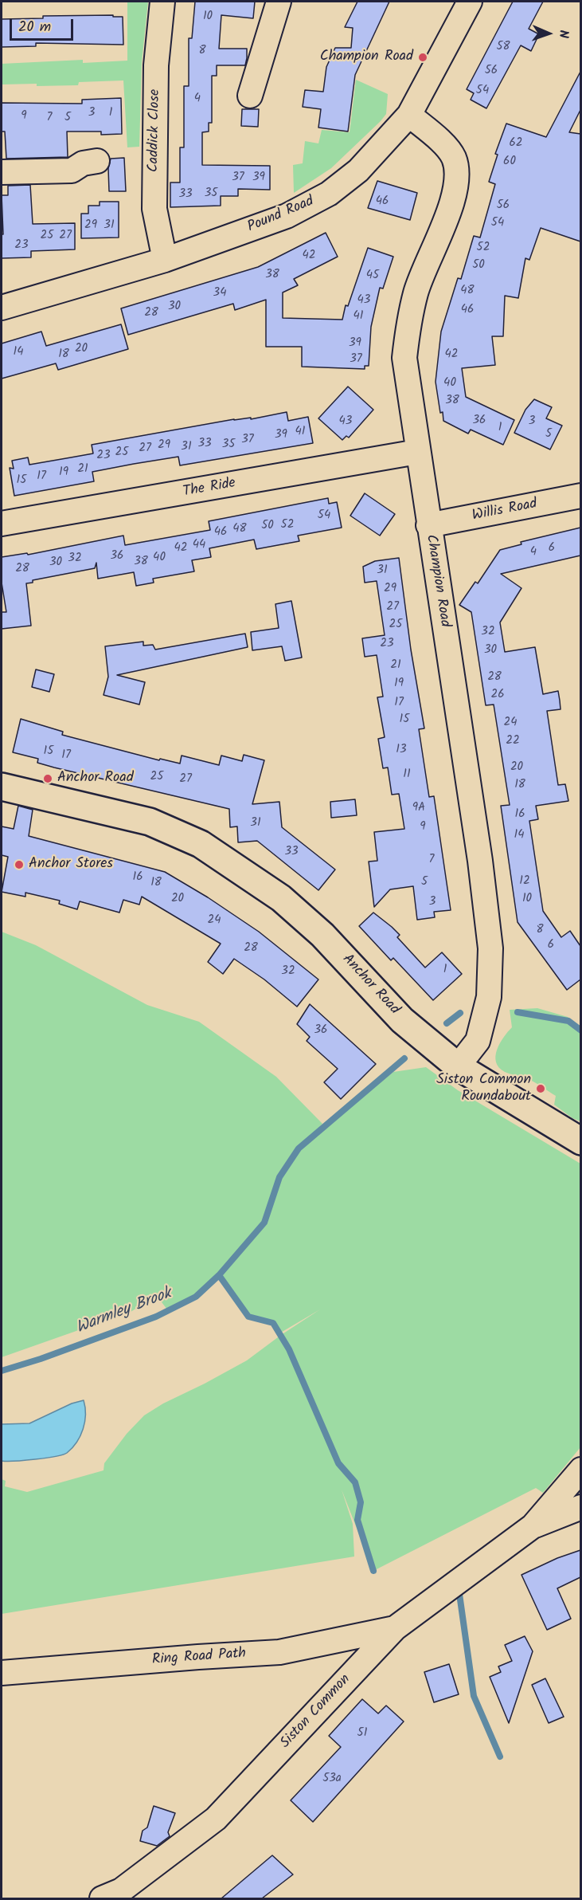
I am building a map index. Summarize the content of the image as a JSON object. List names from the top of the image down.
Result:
{
  "streets": {
    "street": [
      "Caddick Close",
      "Pound Road",
      "The Ride",
      "Willis Road",
      "Champion Road",
      "Anchor Road",
      "Ring Road Path",
      "Siston Common"
    ]
  },
  "crossings": [
    ["Caddick Close", "Pound Road"],
    ["Pound Road", "Champion Road"],
    ["The Ride", "Champion Road"],
    ["Willis Road", "Champion Road"],
    ["Champion Road", "Anchor Road"],
    ["Ring Road Path", "Siston Common"]
  ],
  "water": ["Warmley Brook"],
  "places": [
    "Champion Road",
    "Anchor Road",
    "Anchor Stores",
    "Siston Common Roundabout"
  ],
  "house_numbers": [
    "10",
    "58",
    "8",
    "56",
    "54",
    "4",
    "3",
    "1",
    "9",
    "7",
    "5",
    "62",
    "60",
    "37",
    "39",
    "35",
    "33",
    "46",
    "56",
    "54",
    "29",
    "31",
    "25",
    "27",
    "23",
    "52",
    "42",
    "50",
    "38",
    "45",
    "48",
    "34",
    "43",
    "30",
    "46",
    "28",
    "41",
    "39",
    "20",
    "14",
    "18",
    "42",
    "37",
    "40",
    "38",
    "36",
    "43",
    "3",
    "1",
    "41",
    "5",
    "39",
    "37",
    "33",
    "35",
    "29",
    "31",
    "27",
    "25",
    "23",
    "21",
    "19",
    "17",
    "15",
    "54",
    "52",
    "50",
    "48",
    "46",
    "44",
    "42",
    "6",
    "4",
    "36",
    "40",
    "32",
    "38",
    "30",
    "28",
    "31",
    "29",
    "27",
    "25",
    "32",
    "23",
    "30",
    "21",
    "28",
    "19",
    "26",
    "17",
    "15",
    "24",
    "22",
    "13",
    "15",
    "17",
    "20",
    "11",
    "25",
    "27",
    "18",
    "9A",
    "16",
    "31",
    "9",
    "14",
    "33",
    "7",
    "16",
    "12",
    "5",
    "18",
    "20",
    "10",
    "3",
    "24",
    "8",
    "6",
    "28",
    "1",
    "32",
    "36",
    "51",
    "53a"
  ],
  "scale_bar": "20 m",
  "north": "right"
}
